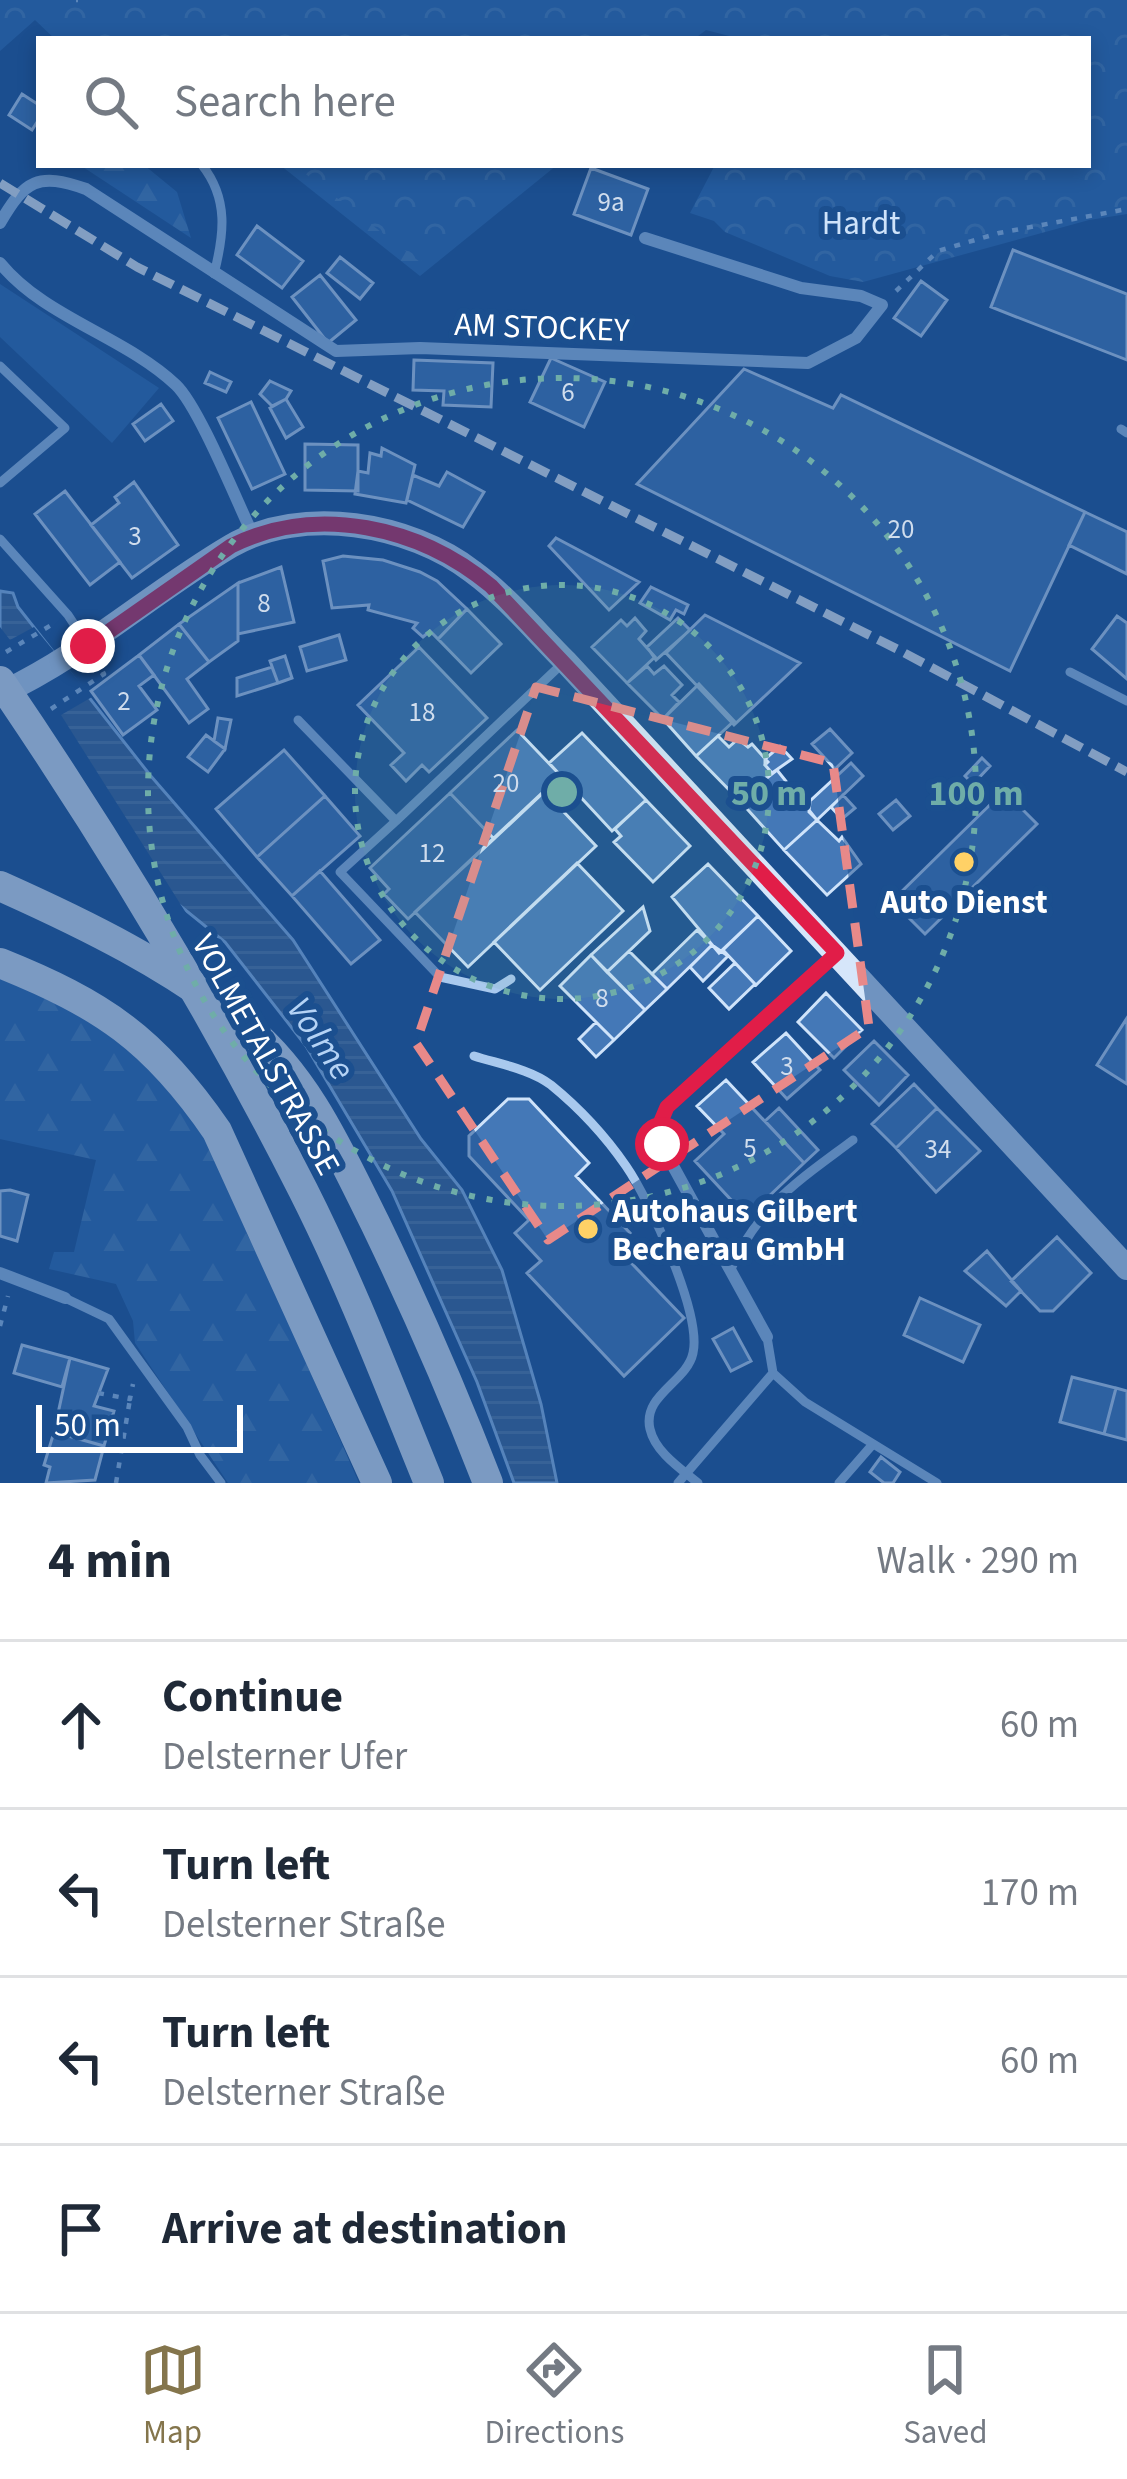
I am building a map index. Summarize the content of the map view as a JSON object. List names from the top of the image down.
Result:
{
  "streets": {
    "main road": ["VOLMETALSTRASSE"],
    "street": ["AM STOCKEY"]
  },
  "water": ["Volme"],
  "parks": ["Hardt"],
  "places": ["Auto Dienst", "Autohaus Gilbert Becherau GmbH"],
  "house_numbers": [
    "9a",
    "6",
    "20",
    "3",
    "8",
    "2",
    "18",
    "20",
    "12",
    "8",
    "3",
    "5",
    "34"
  ],
  "scale_bar": "50 m",
  "page": {
    "search": "Search here",
    "scale": "50 m",
    "heading": ["4 min", "Walk · 290 m"],
    "list": [
      ["Continue", "Delsterner Ufer", "60 m"],
      ["Turn left", "Delsterner Straße", "170 m"],
      ["Turn left", "Delsterner Straße", "60 m"],
      "Arrive at destination"
    ],
    "nav": ["Map", "Directions", "Saved"]
  },
  "rings": ["50 m", "100 m"]
}
